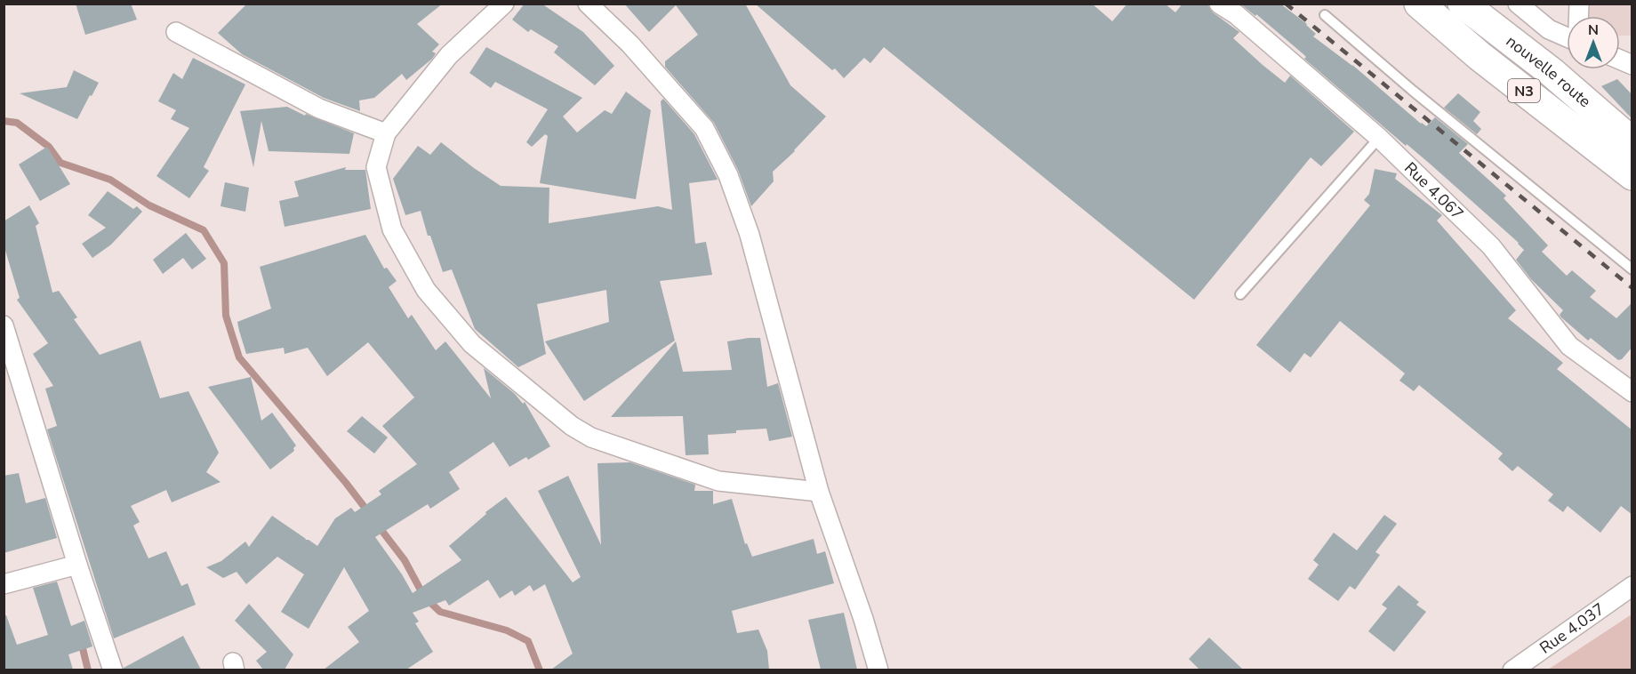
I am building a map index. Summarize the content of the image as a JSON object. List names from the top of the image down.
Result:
{
  "streets": {
    "highway": ["nouvelle route", "N3"],
    "street": ["Rue 4.067", "Rue 4.037"]
  },
  "north": "top"
}
